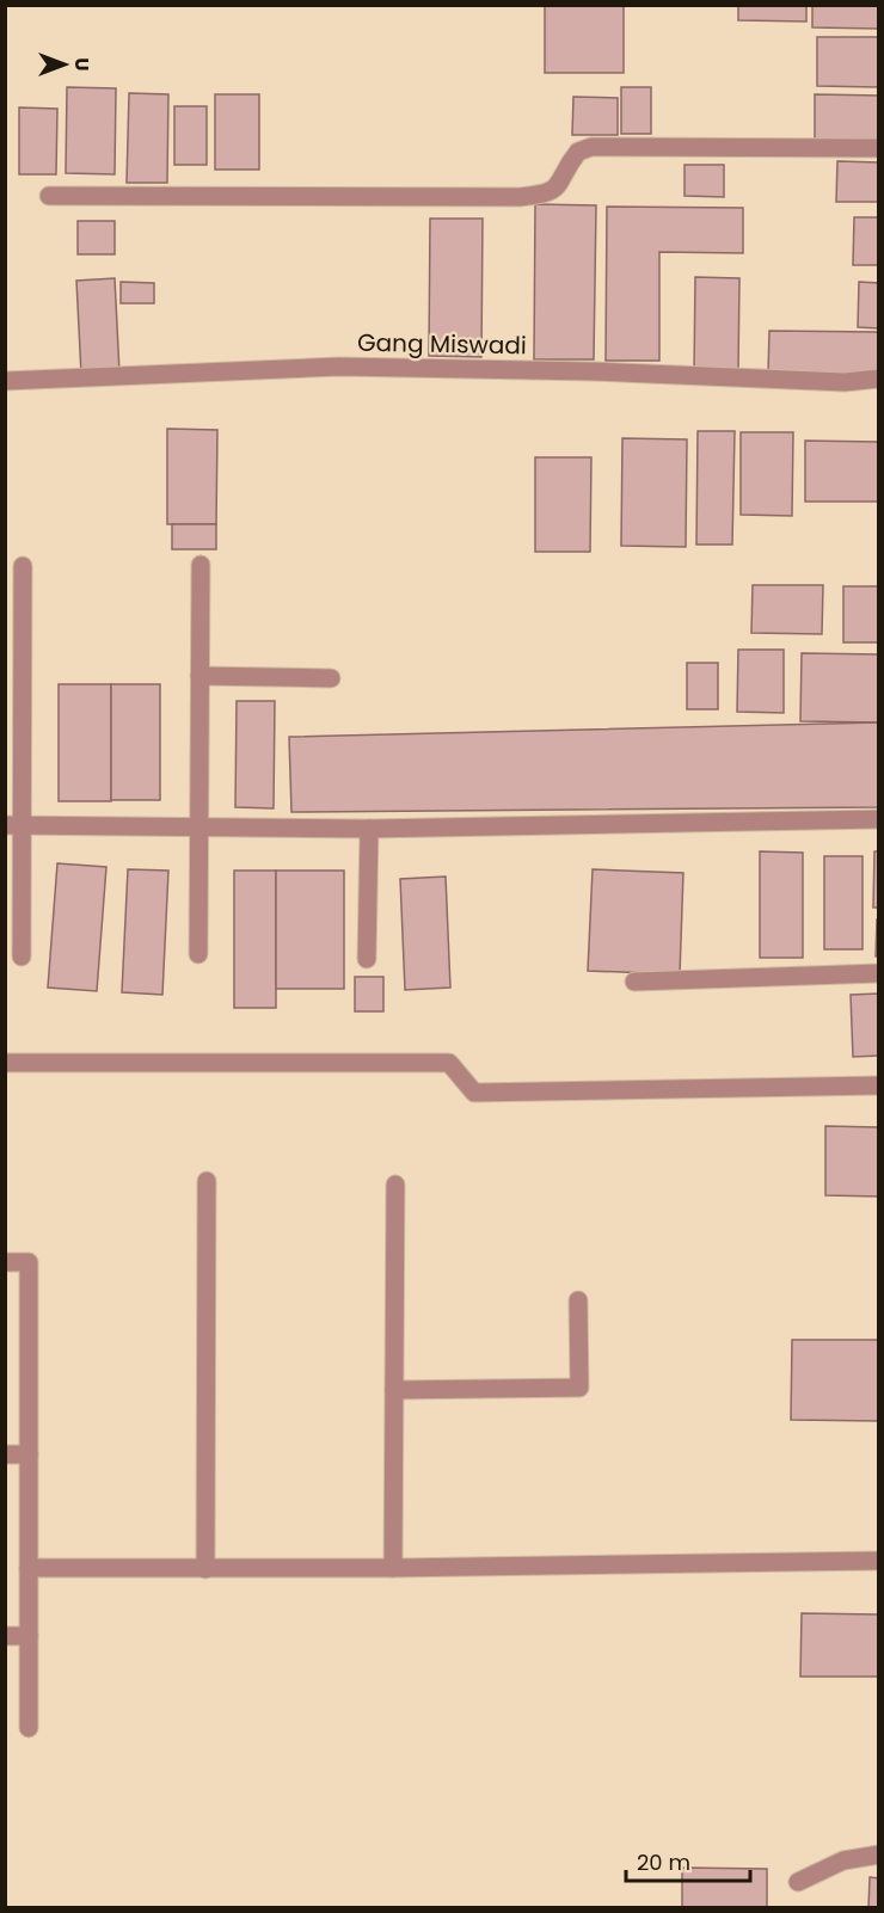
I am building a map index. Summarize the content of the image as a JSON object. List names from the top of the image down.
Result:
{
  "streets": {
    "street": ["Gang Miswadi"]
  },
  "scale_bar": "20 m",
  "north": "right"
}
